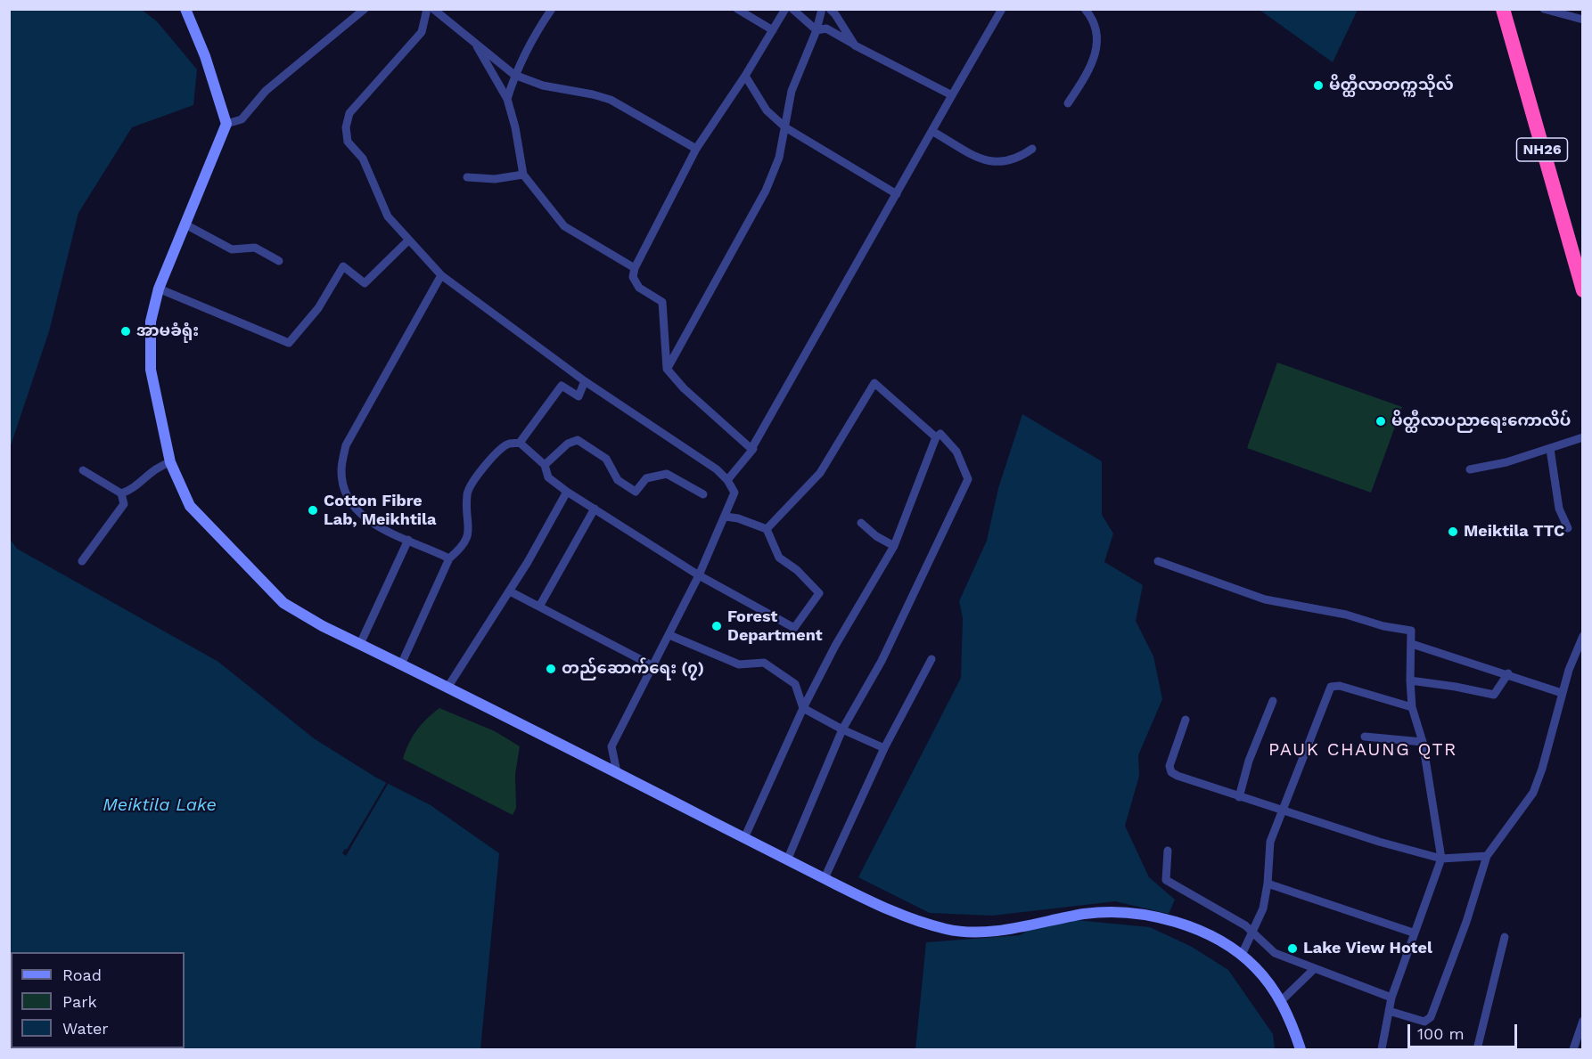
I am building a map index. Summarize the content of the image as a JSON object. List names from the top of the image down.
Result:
{
  "streets": {
    "highway": ["NH26"]
  },
  "districts": ["PAUK CHAUNG QTR"],
  "water": ["Meiktila Lake"],
  "places": [
    "မိတ္ထီလာတက္ကသိုလ်",
    "အာမခံရုံး",
    "မိတ္ထီလာပညာရေးကောလိပ်",
    "Cotton Fibre Lab, Meikhtila",
    "Meiktila TTC",
    "Forest Department",
    "တည်ဆောက်ရေး (၇)",
    "Lake View Hotel"
  ],
  "legend": ["Road", "Park", "Water"],
  "scale_bar": "100 m"
}
